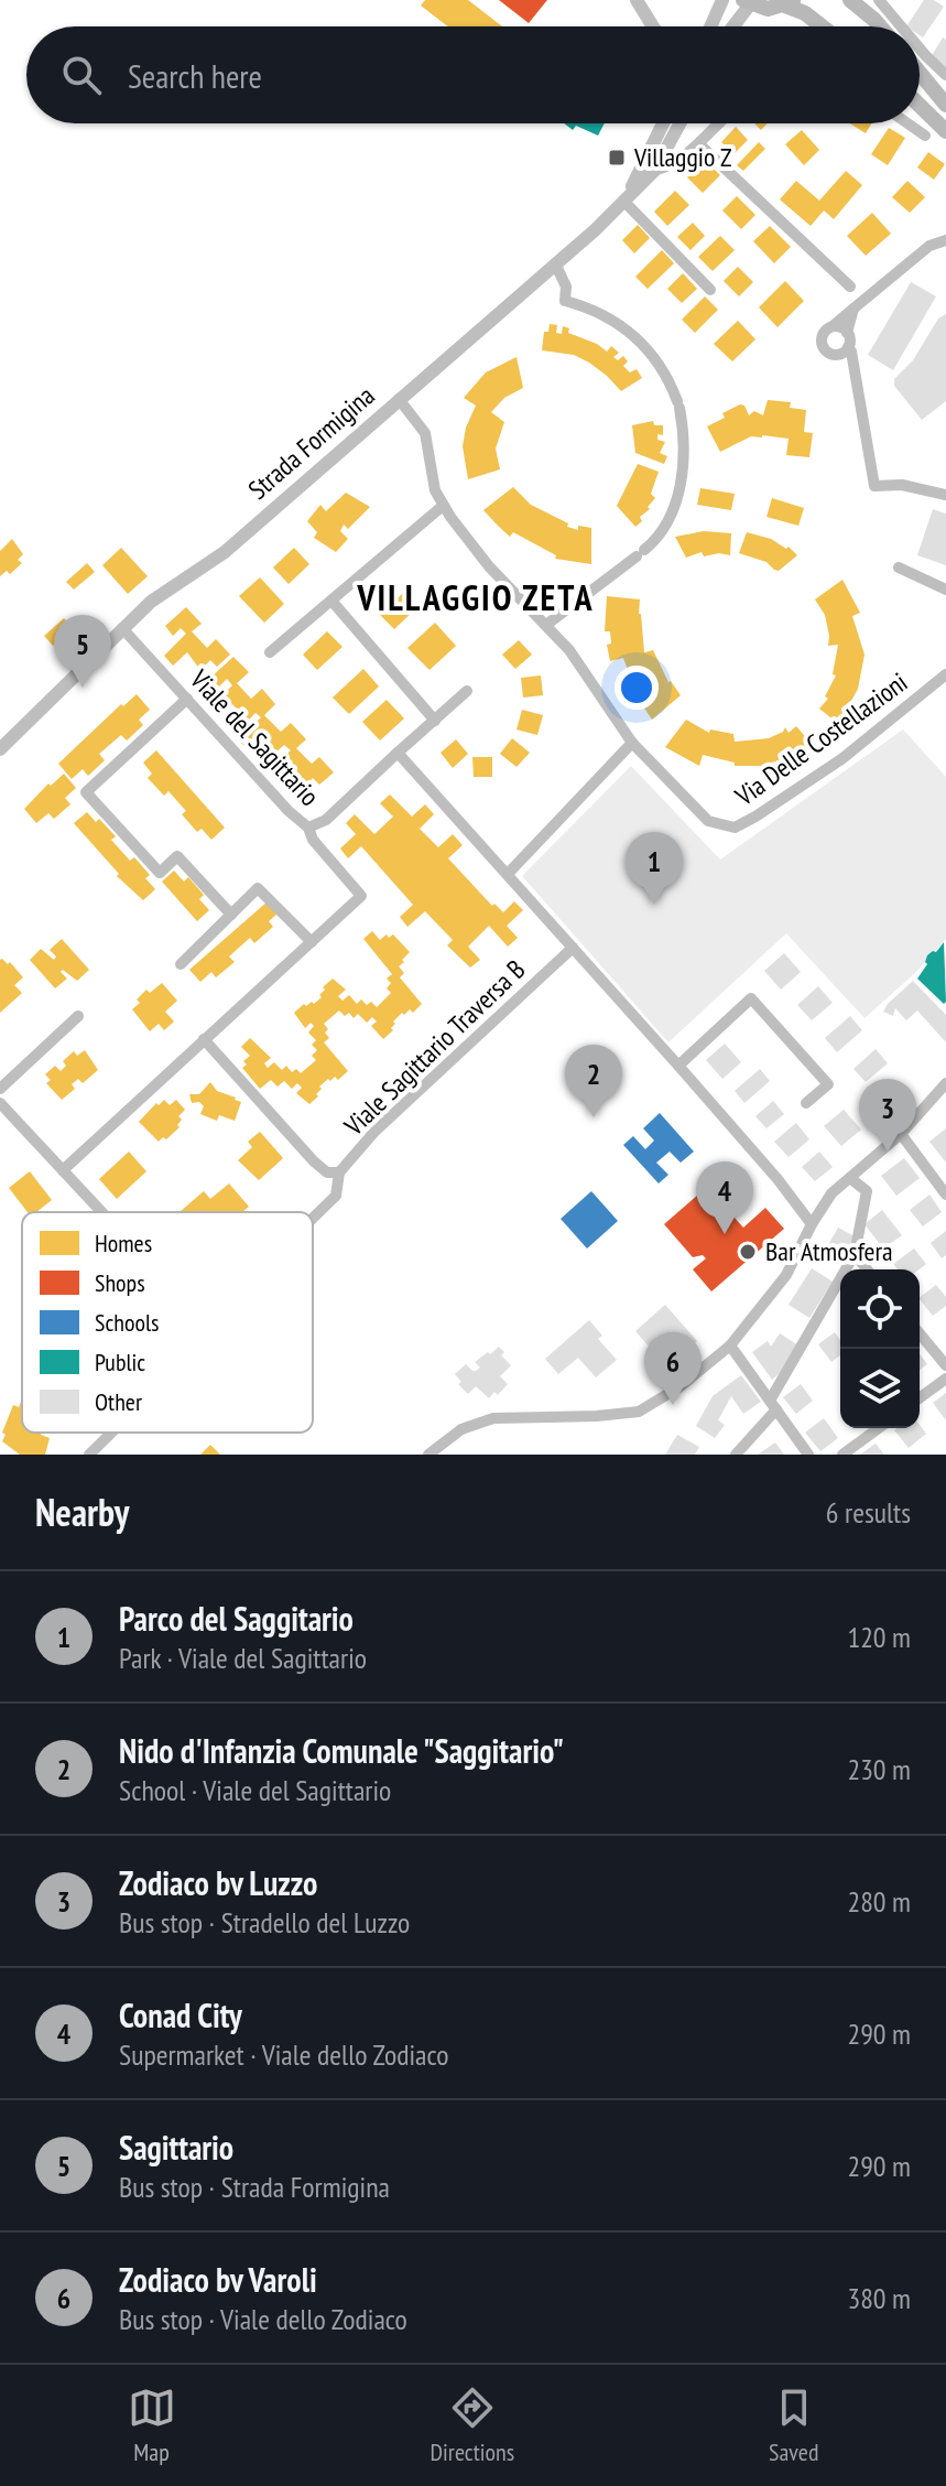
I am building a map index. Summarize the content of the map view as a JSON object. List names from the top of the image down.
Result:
{
  "streets": {
    "street": [
      "Strada Formigina",
      "Viale del Sagittario",
      "Via Delle Costellazioni",
      "Viale Sagittario Traversa B"
    ]
  },
  "crossings": [
    ["Strada Formigina", "Viale del Sagittario"],
    ["Strada Formigina", "Via Delle Costellazioni"]
  ],
  "districts": ["VILLAGGIO ZETA"],
  "places": {
    "transit": ["Villaggio Z"],
    "other": ["Bar Atmosfera"]
  },
  "legend": [
    "Homes",
    "Shops",
    "Schools",
    "Public",
    "Other"
  ],
  "page": {
    "search": "Search here",
    "pins": [
      "5",
      "1",
      "2",
      "3",
      "4",
      "6"
    ],
    "heading": ["Nearby", "6 results"],
    "list": [
      {
        "mark": "1",
        "name": "Parco del Saggitario",
        "note": "Park · Viale del Sagittario",
        "value": "120 m"
      },
      {
        "mark": "2",
        "name": "Nido d'Infanzia Comunale \"Saggitario\"",
        "note": "School · Viale del Sagittario",
        "value": "230 m"
      },
      {
        "mark": "3",
        "name": "Zodiaco bv Luzzo",
        "note": "Bus stop · Stradello del Luzzo",
        "value": "280 m"
      },
      {
        "mark": "4",
        "name": "Conad City",
        "note": "Supermarket · Viale dello Zodiaco",
        "value": "290 m"
      },
      {
        "mark": "5",
        "name": "Sagittario",
        "note": "Bus stop · Strada Formigina",
        "value": "290 m"
      },
      {
        "mark": "6",
        "name": "Zodiaco bv Varoli",
        "note": "Bus stop · Viale dello Zodiaco",
        "value": "380 m"
      }
    ],
    "nav": ["Map", "Directions", "Saved"]
  }
}
